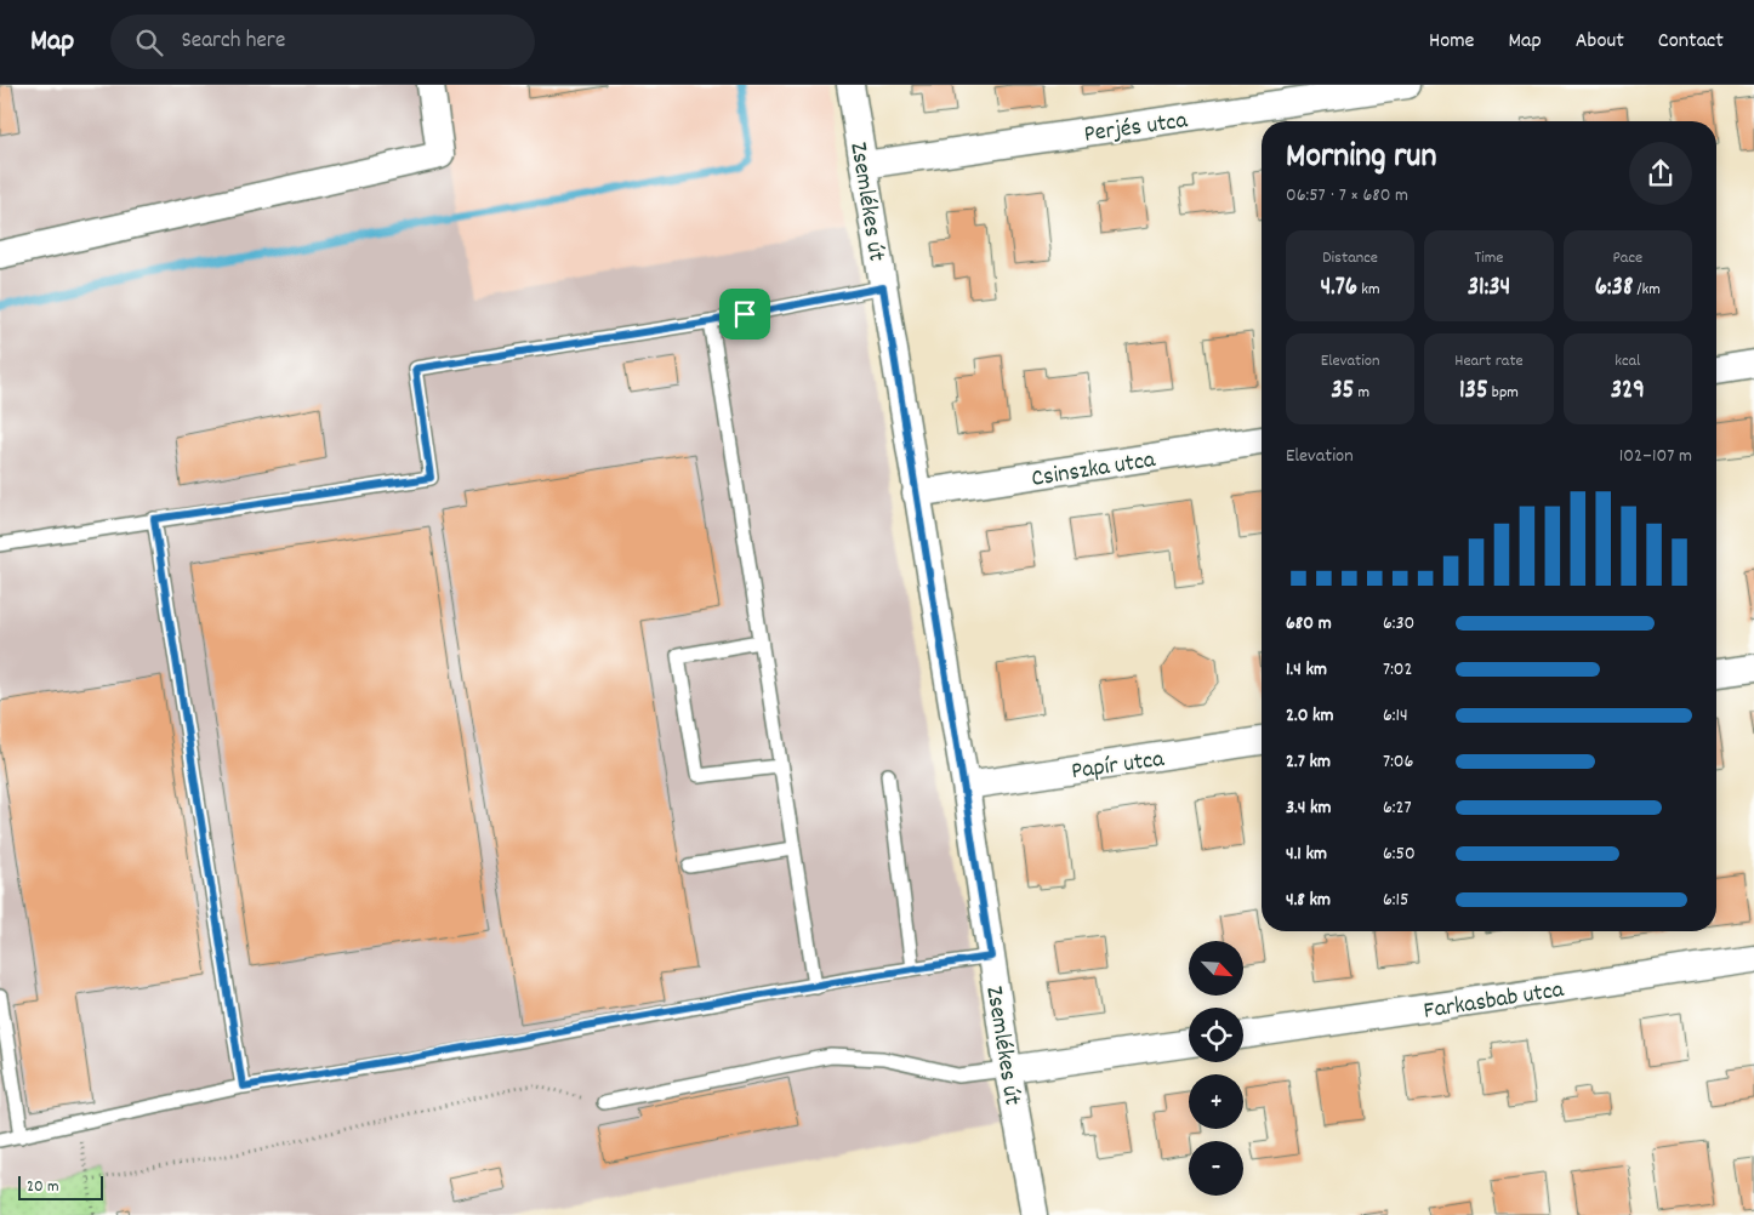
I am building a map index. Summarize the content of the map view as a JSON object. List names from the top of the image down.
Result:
{
  "streets": {
    "street": [
      "Perjés utca",
      "Zsemlékes út",
      "Csinszka utca",
      "Papír utca",
      "Farkasbab utca"
    ]
  },
  "crossings": [
    ["Perjés utca", "Zsemlékes út"],
    ["Zsemlékes út", "Csinszka utca"],
    ["Zsemlékes út", "Papír utca"]
  ],
  "scale_bar": "20 m",
  "north": "bottom right",
  "page": {
    "header": "Map",
    "search": "Search here",
    "nav": [
      "Home",
      "Map",
      "About",
      "Contact"
    ],
    "heading": ["Morning run", "06:57 · 7 × 680 m"],
    "stats": [
      ["Distance", "4.76 km"],
      ["Time", "31:34"],
      ["Pace", "6:38 /km"],
      ["Elevation", "35 m"],
      ["Heart rate", "135 bpm"],
      ["kcal", "329"]
    ],
    "chart": ["Elevation", "102–107 m"],
    "list": [
      {
        "name": "680 m",
        "note": "6:30"
      },
      {
        "name": "1.4 km",
        "note": "7:02"
      },
      {
        "name": "2.0 km",
        "note": "6:14"
      },
      {
        "name": "2.7 km",
        "note": "7:06"
      },
      {
        "name": "3.4 km",
        "note": "6:27"
      },
      {
        "name": "4.1 km",
        "note": "6:50"
      },
      {
        "name": "4.8 km",
        "note": "6:15"
      }
    ],
    "map_buttons": ["+", "−"],
    "scale": "20 m"
  }
}
